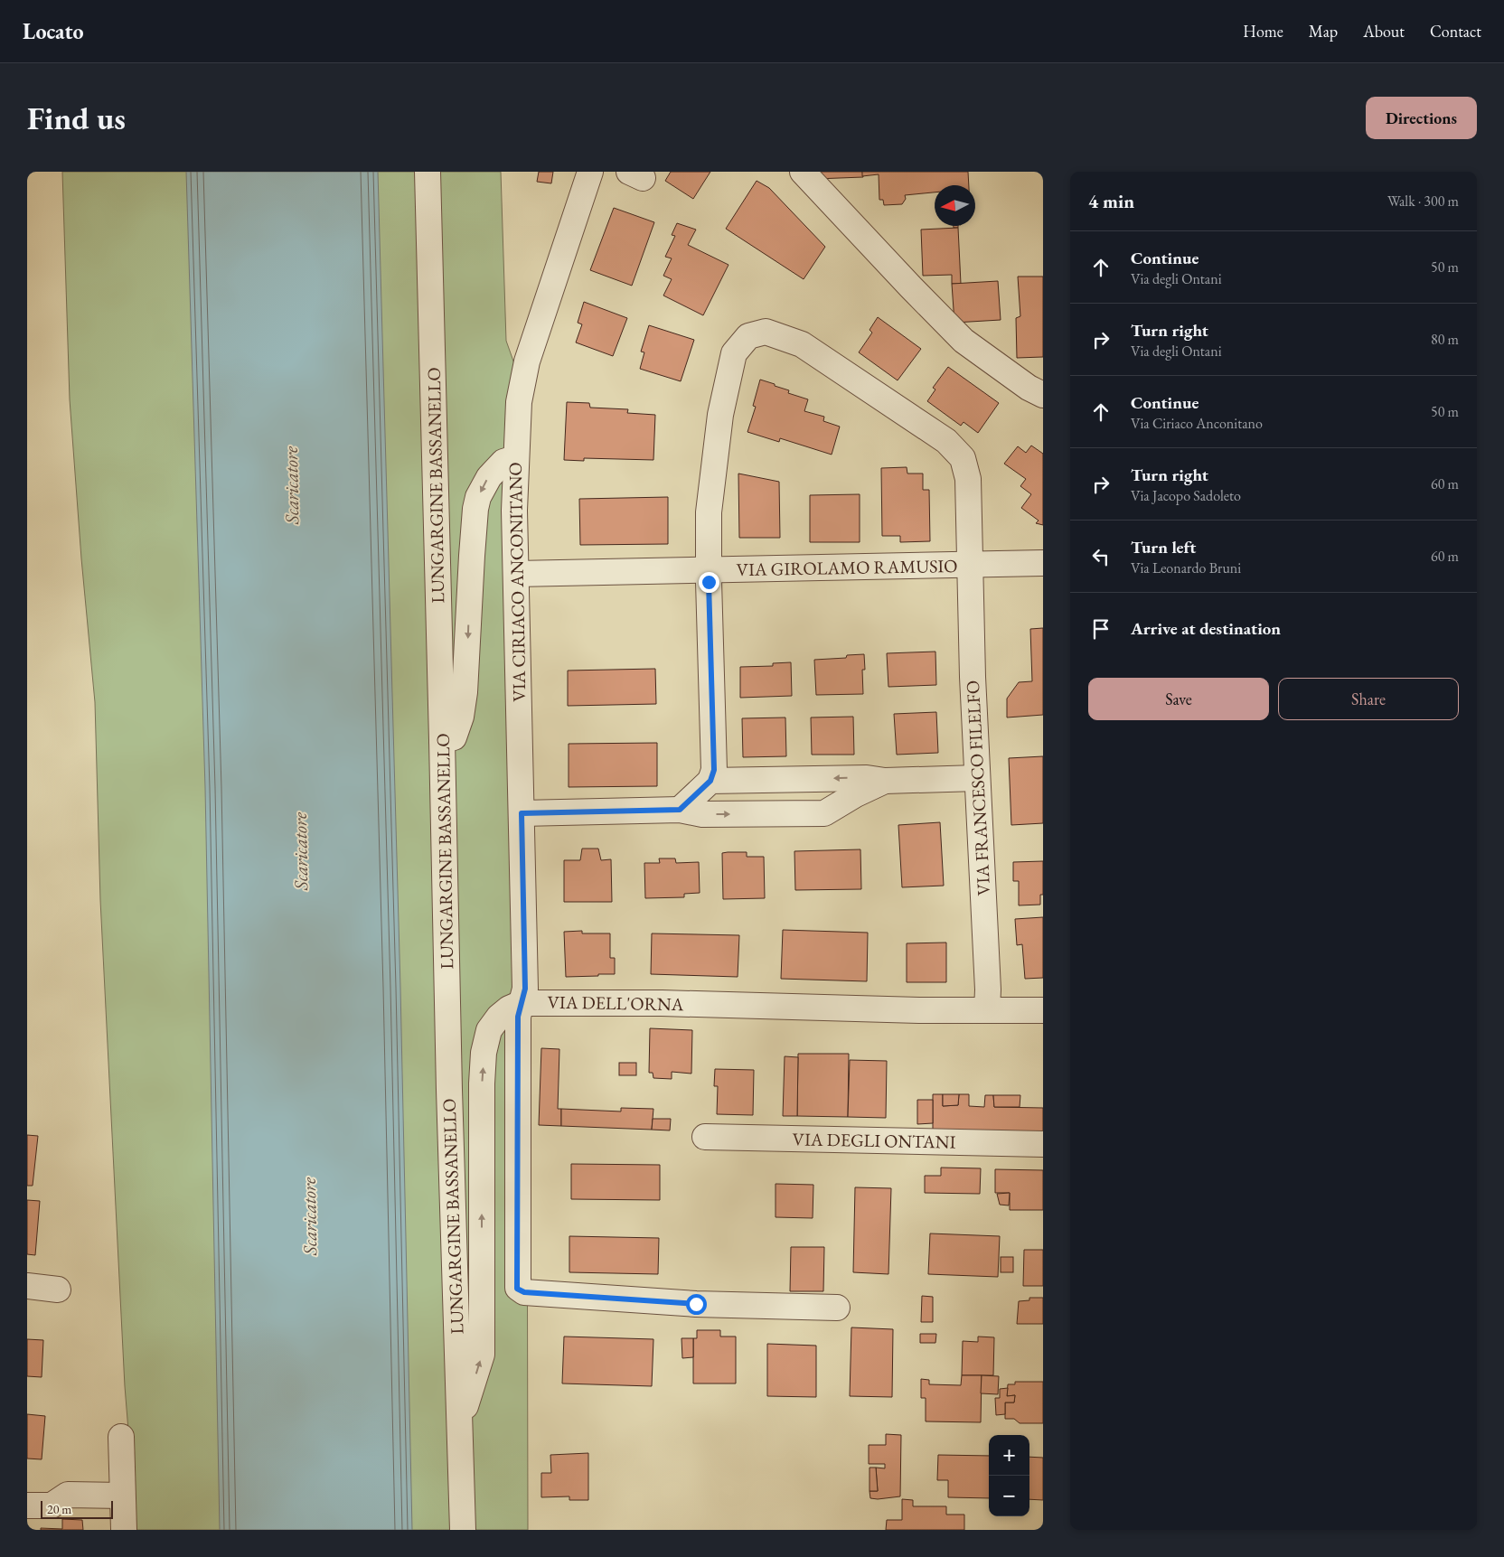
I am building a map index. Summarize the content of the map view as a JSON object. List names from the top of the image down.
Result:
{
  "streets": {
    "street": [
      "LUNGARGINE BASSANELLO",
      "VIA GIROLAMO RAMUSIO",
      "VIA CIRIACO ANCONITANO",
      "VIA FRANCESCO FILELFO",
      "VIA DELL'ORNA",
      "VIA DEGLI ONTANI"
    ]
  },
  "crossings": [
    ["LUNGARGINE BASSANELLO", "VIA DELL'ORNA"],
    ["VIA GIROLAMO RAMUSIO", "VIA CIRIACO ANCONITANO"],
    ["VIA GIROLAMO RAMUSIO", "VIA FRANCESCO FILELFO"],
    ["VIA CIRIACO ANCONITANO", "VIA DELL'ORNA"],
    ["VIA FRANCESCO FILELFO", "VIA DELL'ORNA"]
  ],
  "one_way": ["VIA DELL'ORNA"],
  "water": ["Scaricatore"],
  "scale_bar": "20 m",
  "north": "left",
  "page": {
    "header": "Locato",
    "nav": [
      "Home",
      "Map",
      "About",
      "Contact"
    ],
    "buttons": [
      "Directions",
      ["Save", "Share"]
    ],
    "title": "Find us",
    "heading": ["4 min", "Walk · 300 m"],
    "list": [
      ["Continue", "Via degli Ontani", "50 m"],
      ["Turn right", "Via degli Ontani", "80 m"],
      ["Continue", "Via Ciriaco Anconitano", "50 m"],
      ["Turn right", "Via Jacopo Sadoleto", "60 m"],
      ["Turn left", "Via Leonardo Bruni", "60 m"],
      "Arrive at destination"
    ],
    "map_buttons": ["+", "−"],
    "scale": "20 m"
  }
}
